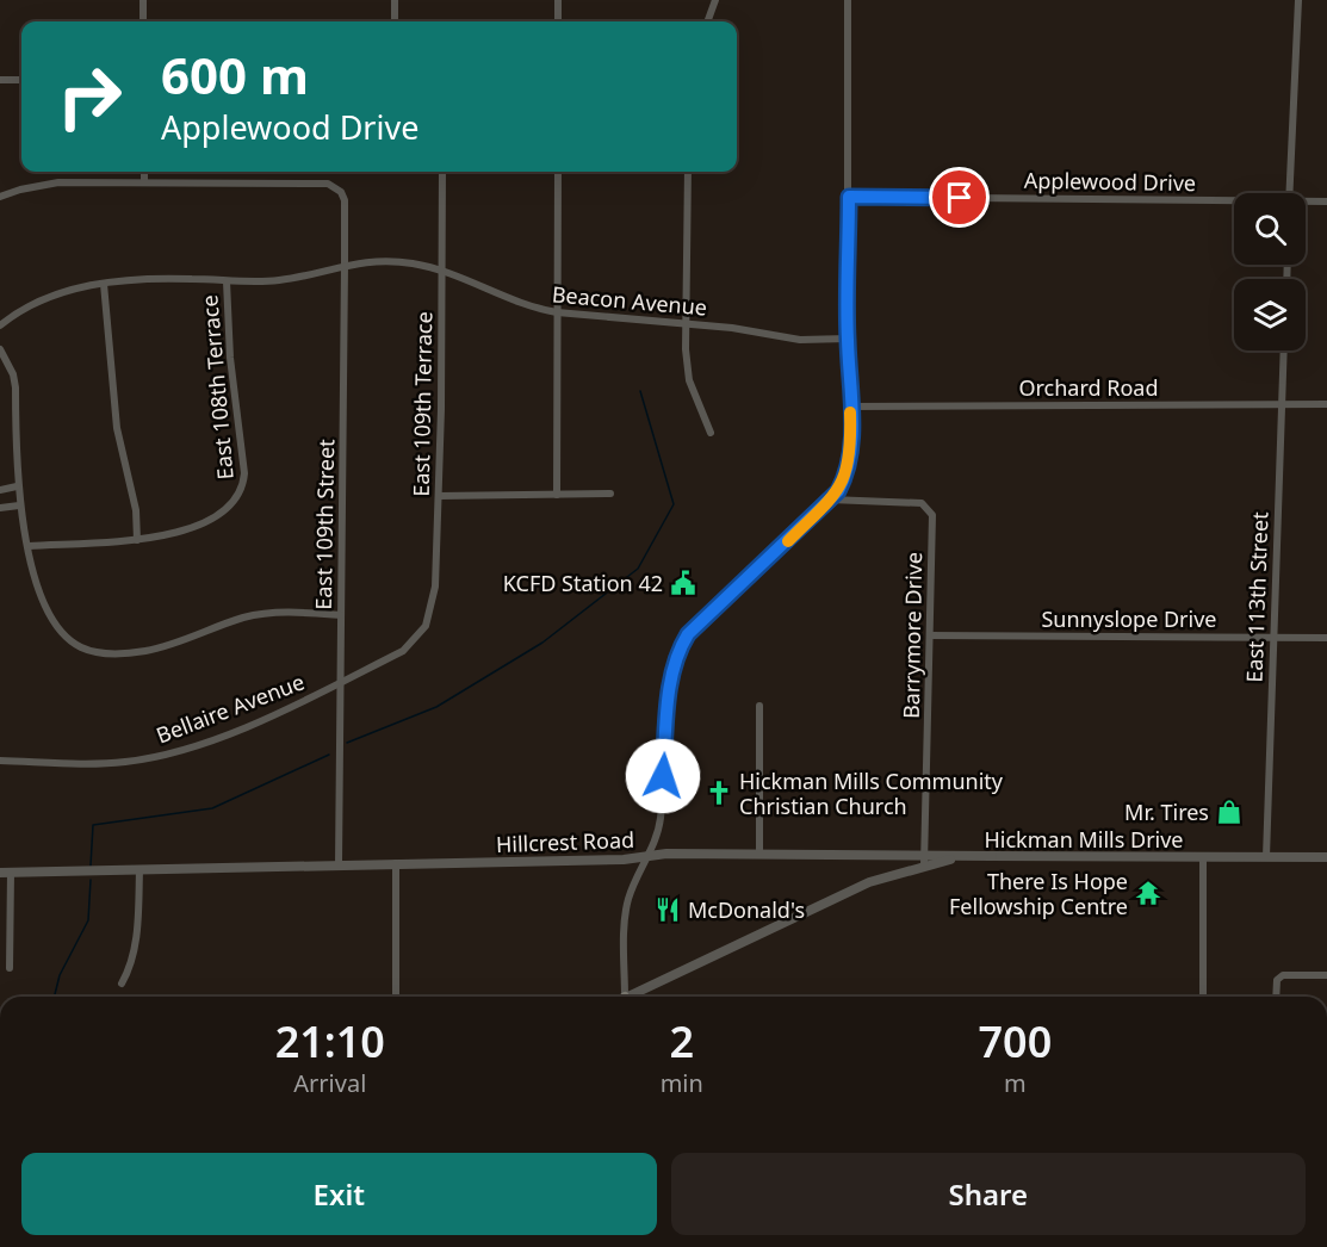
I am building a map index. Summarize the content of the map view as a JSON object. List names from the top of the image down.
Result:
{
  "streets": {
    "street": [
      "Applewood Drive",
      "Beacon Avenue",
      "East 108th Terrace",
      "Orchard Road",
      "East 109th Terrace",
      "East 109th Street",
      "East 113th Street",
      "Sunnyslope Drive",
      "Barrymore Drive",
      "Bellaire Avenue",
      "Hickman Mills Drive",
      "Hillcrest Road"
    ]
  },
  "crossings": [
    ["Beacon Avenue", "East 108th Terrace"],
    ["Beacon Avenue", "East 109th Terrace"],
    ["Beacon Avenue", "East 109th Street"],
    ["Orchard Road", "East 113th Street"],
    ["East 109th Terrace", "Bellaire Avenue"],
    ["East 109th Street", "Bellaire Avenue"],
    ["East 109th Street", "Hillcrest Road"],
    ["East 113th Street", "Sunnyslope Drive"],
    ["East 113th Street", "Hickman Mills Drive"],
    ["Sunnyslope Drive", "Barrymore Drive"],
    ["Barrymore Drive", "Hillcrest Road"],
    ["Hickman Mills Drive", "Hillcrest Road"]
  ],
  "places": {
    "public building": ["KCFD Station 42"],
    "church": ["Hickman Mills Community Christian Church"],
    "shop": ["Mr. Tires"],
    "temple": ["There Is Hope Fellowship Centre"],
    "restaurant": ["McDonald's"]
  },
  "page": {
    "turn": ["600 m", "Applewood Drive"],
    "eta": [
      "21:10",
      "Arrival",
      "2",
      "min",
      "700",
      "m"
    ],
    "buttons": ["Exit", "Share"]
  }
}
